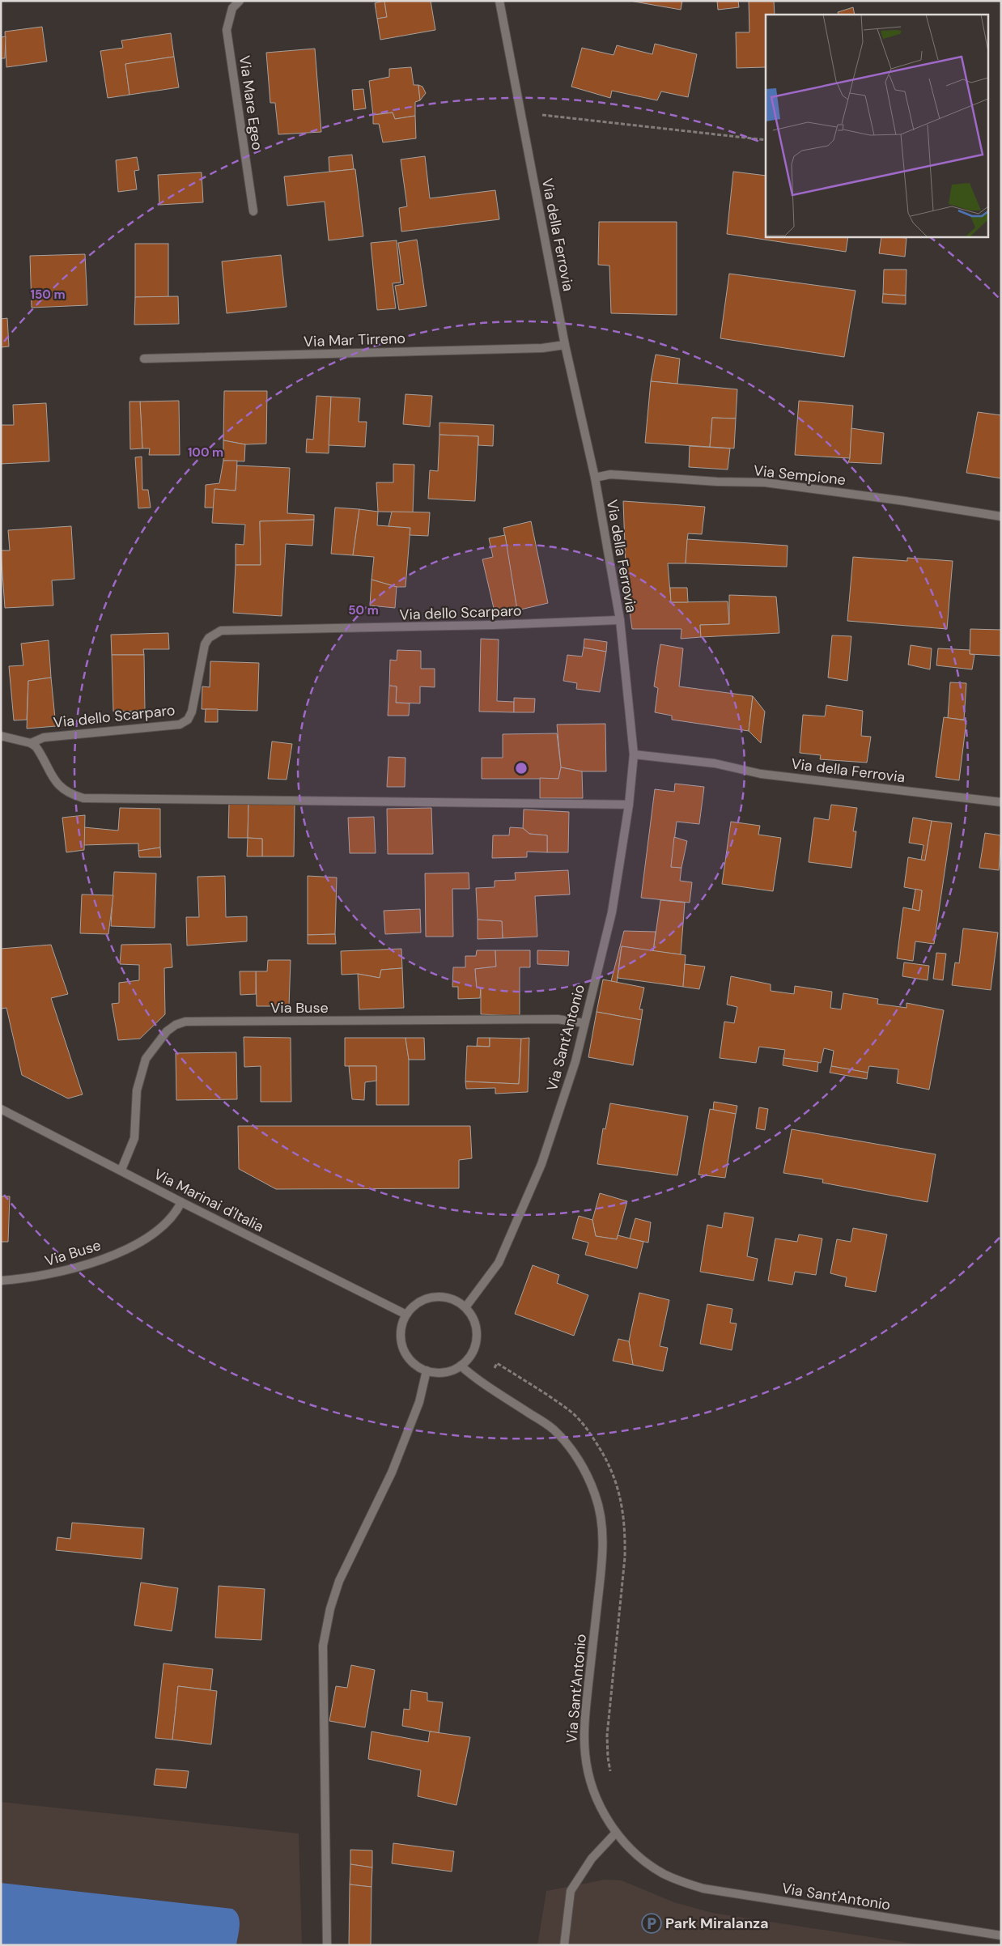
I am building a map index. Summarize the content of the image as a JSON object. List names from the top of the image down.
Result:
{
  "streets": {
    "street": [
      "Via Mare Egeo",
      "Via della Ferrovia",
      "Via Mar Tirreno",
      "Via Sempione",
      "Via dello Scarparo",
      "Via Buse",
      "Via Sant'Antonio",
      "Via Marinai d'Italia"
    ]
  },
  "crossings": [
    ["Via della Ferrovia", "Via Mar Tirreno"],
    ["Via della Ferrovia", "Via Sempione"],
    ["Via della Ferrovia", "Via dello Scarparo"],
    ["Via della Ferrovia", "Via Sant'Antonio"],
    ["Via Buse", "Via Sant'Antonio"],
    ["Via Buse", "Via Marinai d'Italia"],
    ["Via Sant'Antonio", "Via Marinai d'Italia"]
  ],
  "places": {
    "parking": ["Park Miralanza"]
  },
  "rings": ["150 m", "100 m", "50 m"]
}
